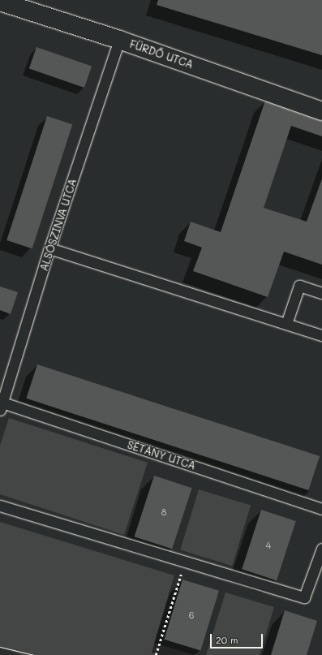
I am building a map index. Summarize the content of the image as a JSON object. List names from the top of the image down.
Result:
{
  "streets": {
    "street": ["FÜRDŐ UTCA"],
    "lane": ["ALSÓSZINVA UTCA", "SÉTÁNY UTCA"]
  },
  "crossings": [
    ["FÜRDŐ UTCA", "ALSÓSZINVA UTCA"],
    ["ALSÓSZINVA UTCA", "SÉTÁNY UTCA"]
  ],
  "house_numbers": ["8", "4", "6"],
  "scale_bar": "20 m"
}
